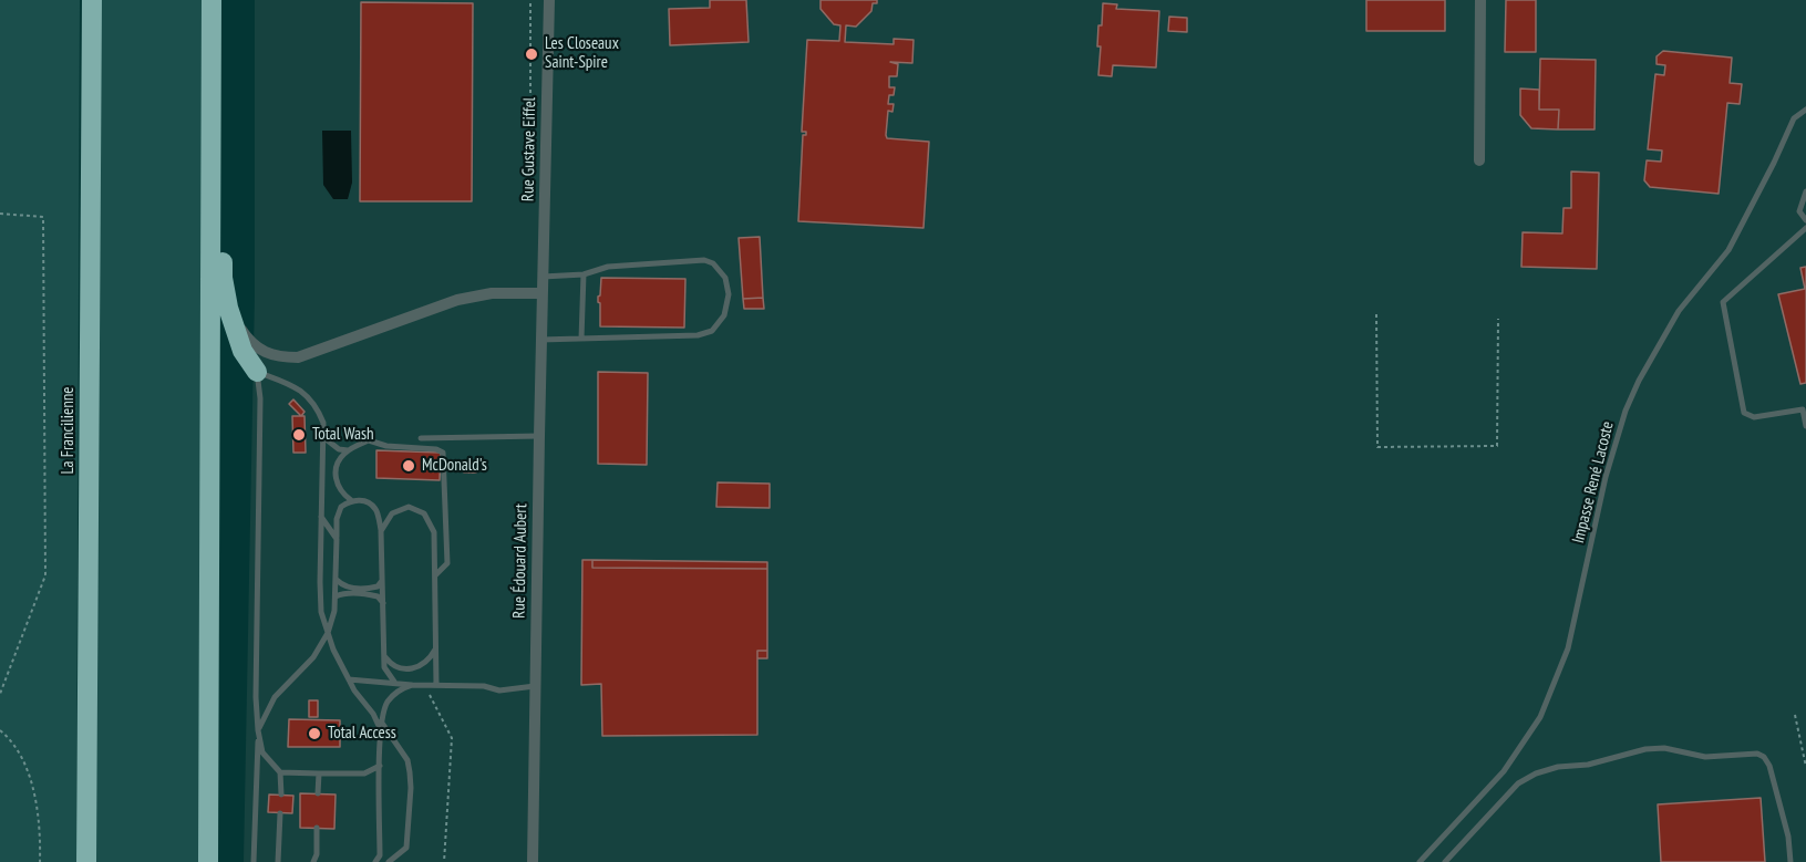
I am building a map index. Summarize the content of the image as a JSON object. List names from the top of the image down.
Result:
{
  "streets": {
    "highway": ["La Francilienne"],
    "street": ["Rue Gustave Eiffel", "Rue Édouard Aubert"],
    "lane": ["Impasse René Lacoste"]
  },
  "crossings": [
    ["Rue Gustave Eiffel", "Rue Édouard Aubert"]
  ],
  "places": [
    "Les Closeaux Saint-Spire",
    "Total Wash",
    "McDonald's",
    "Total Access"
  ]
}
